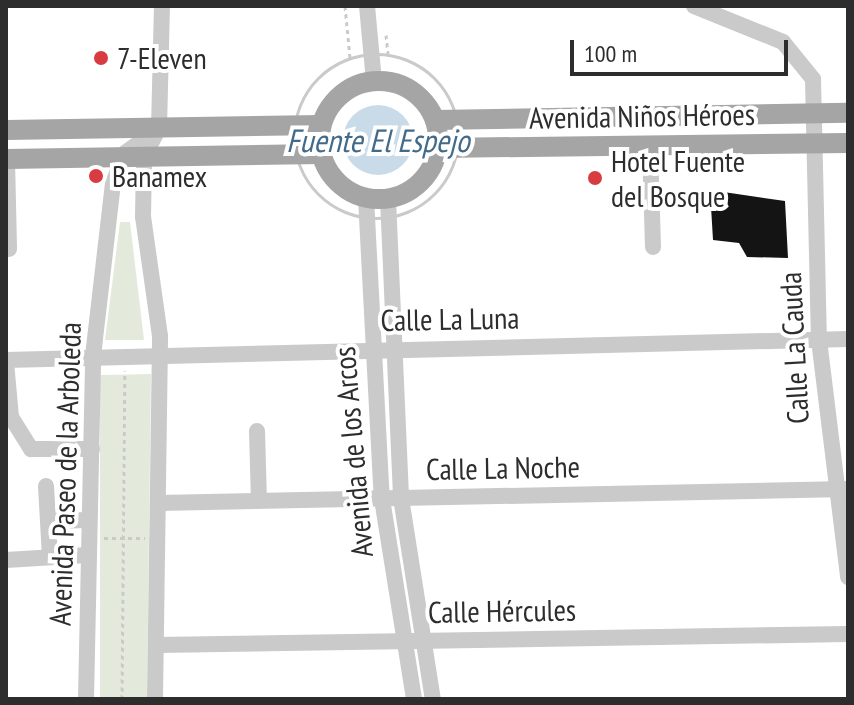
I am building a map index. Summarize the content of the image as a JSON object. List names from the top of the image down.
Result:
{
  "streets": {
    "main road": ["Avenida Niños Héroes"],
    "street": [
      "Calle La Luna",
      "Calle La Cauda",
      "Avenida de los Arcos",
      "Calle La Noche",
      "Avenida Paseo de la Arboleda",
      "Calle Hércules"
    ]
  },
  "crossings": [
    ["Avenida Niños Héroes", "Calle La Cauda"],
    ["Calle La Luna", "Calle La Cauda"],
    ["Calle La Luna", "Avenida de los Arcos"],
    ["Calle La Luna", "Avenida Paseo de la Arboleda"],
    ["Calle La Cauda", "Calle La Noche"],
    ["Avenida de los Arcos", "Calle La Noche"],
    ["Avenida de los Arcos", "Calle Hércules"]
  ],
  "water": ["Fuente El Espejo"],
  "places": ["7-Eleven", "Banamex", "Hotel Fuente del Bosque"],
  "scale_bar": "100 m"
}
